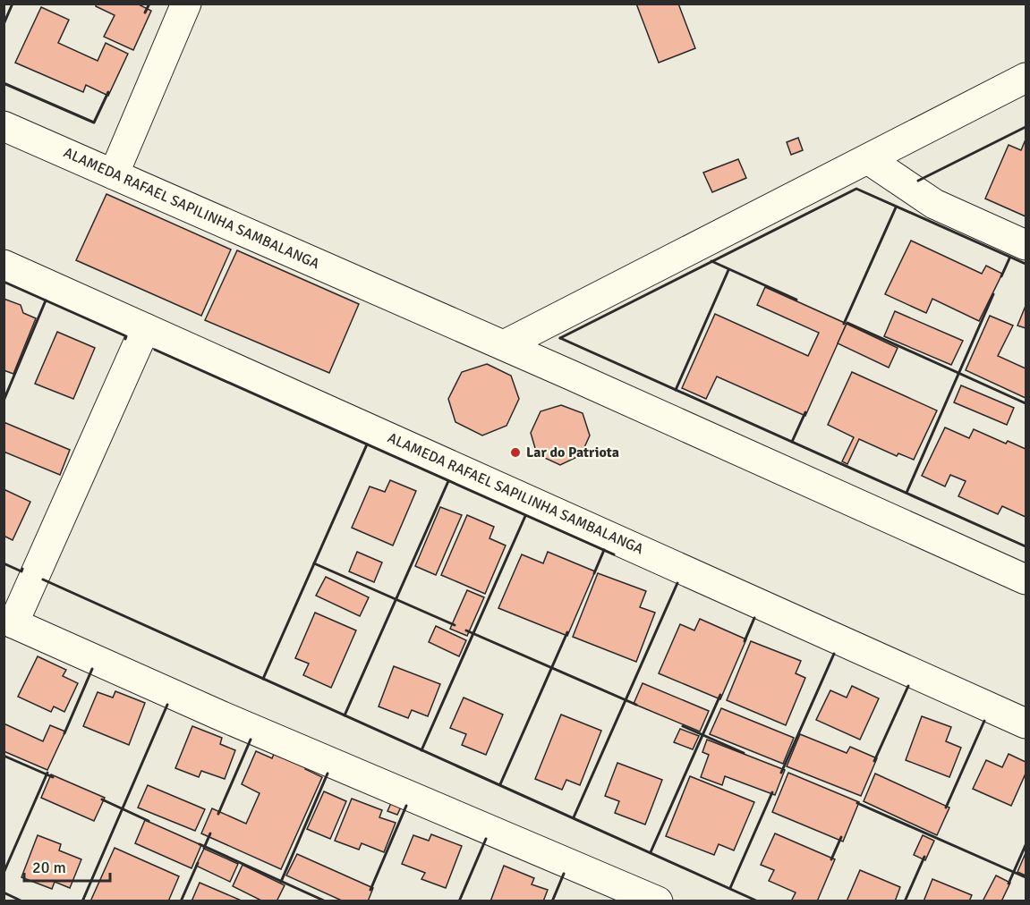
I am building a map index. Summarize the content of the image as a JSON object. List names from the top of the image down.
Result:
{
  "streets": {
    "street": ["ALAMEDA RAFAEL SAPILINHA SAMBALANGA"]
  },
  "places": ["Lar do Patriota"],
  "scale_bar": "20 m"
}
